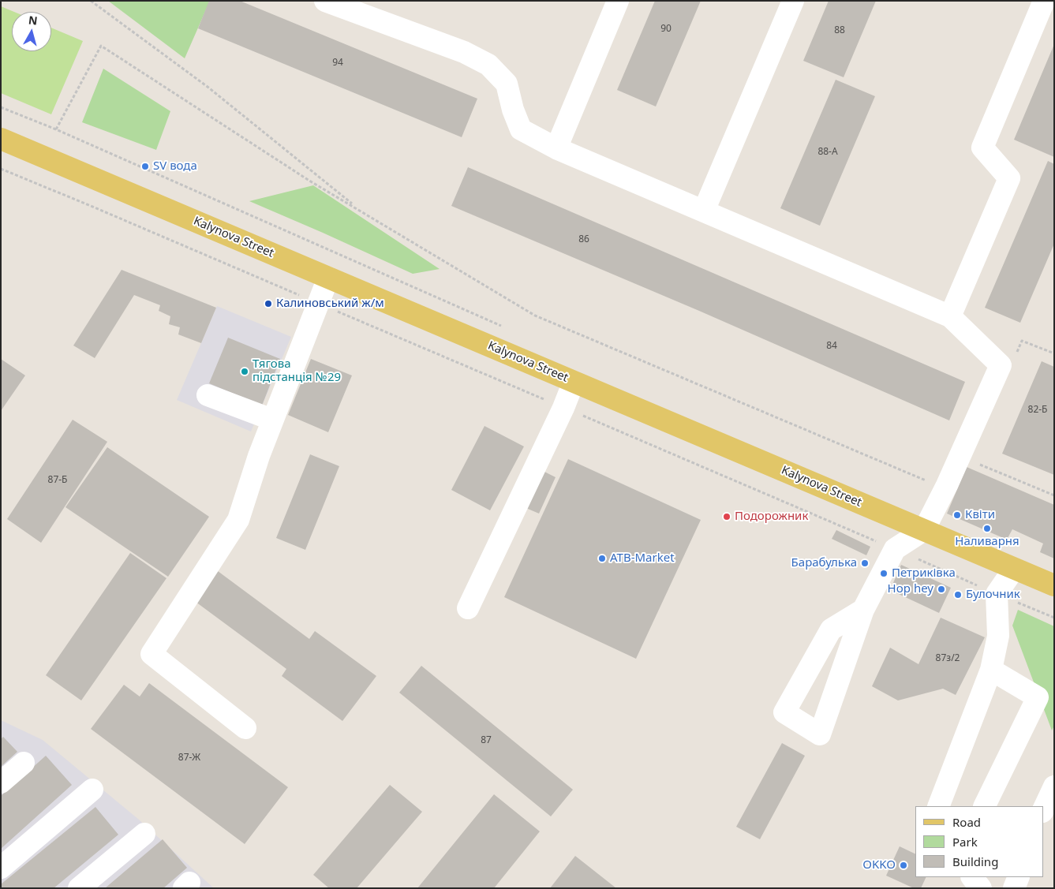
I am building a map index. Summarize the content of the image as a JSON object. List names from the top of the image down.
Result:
{
  "streets": {
    "main road": ["Kalynova Street"]
  },
  "places": [
    "SV вода",
    "Калиновський ж/м",
    "Тягова пiдстанцiя №29",
    "Квіти",
    "Подорожник",
    "Наливарня",
    "ATB-Market",
    "Барабулька",
    "Петриківка",
    "Hop hey",
    "Булочник",
    "OKKO"
  ],
  "house_numbers": [
    "90",
    "88",
    "94",
    "88-А",
    "86",
    "84",
    "82-Б",
    "87-Б",
    "87з/2",
    "87",
    "87-Ж"
  ],
  "legend": ["Road", "Park", "Building"],
  "north": "top"
}
